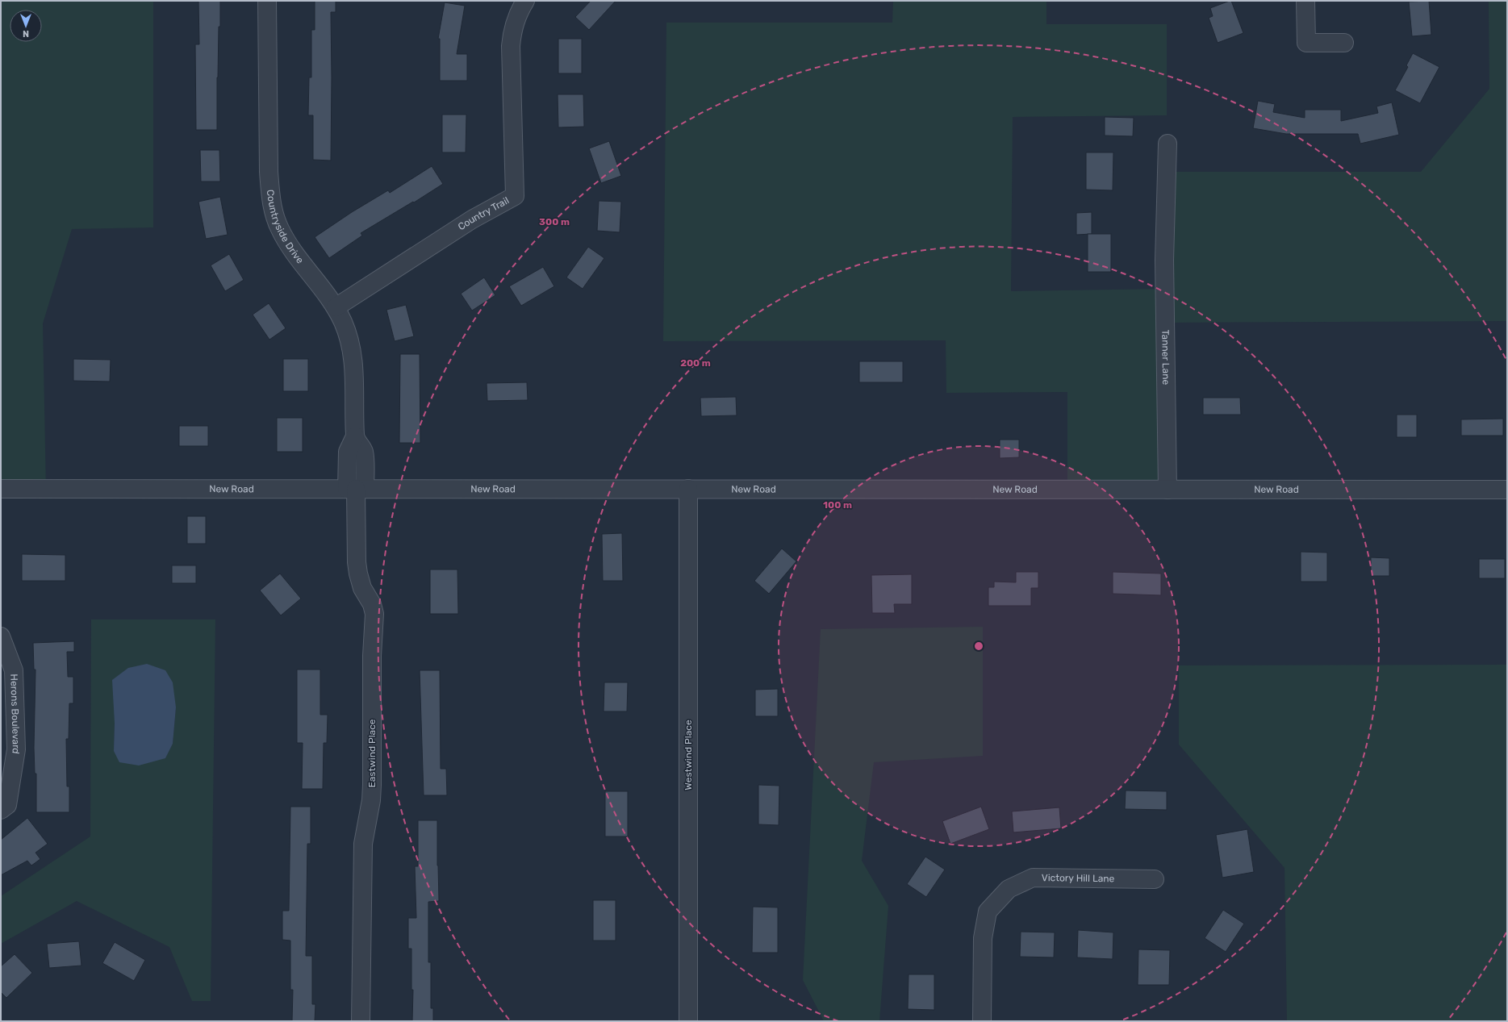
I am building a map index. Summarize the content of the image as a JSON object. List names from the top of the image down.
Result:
{
  "streets": {
    "street": [
      "Country Trail",
      "Countryside Drive",
      "Tanner Lane",
      "New Road",
      "Herons Boulevard",
      "Eastwind Place",
      "Westwind Place",
      "Victory Hill Lane"
    ]
  },
  "crossings": [
    ["Country Trail", "Countryside Drive"],
    ["Countryside Drive", "New Road"],
    ["Countryside Drive", "Eastwind Place"],
    ["Tanner Lane", "New Road"],
    ["New Road", "Eastwind Place"],
    ["New Road", "Westwind Place"]
  ],
  "north": "bottom",
  "rings": ["300 m", "200 m", "100 m"]
}
